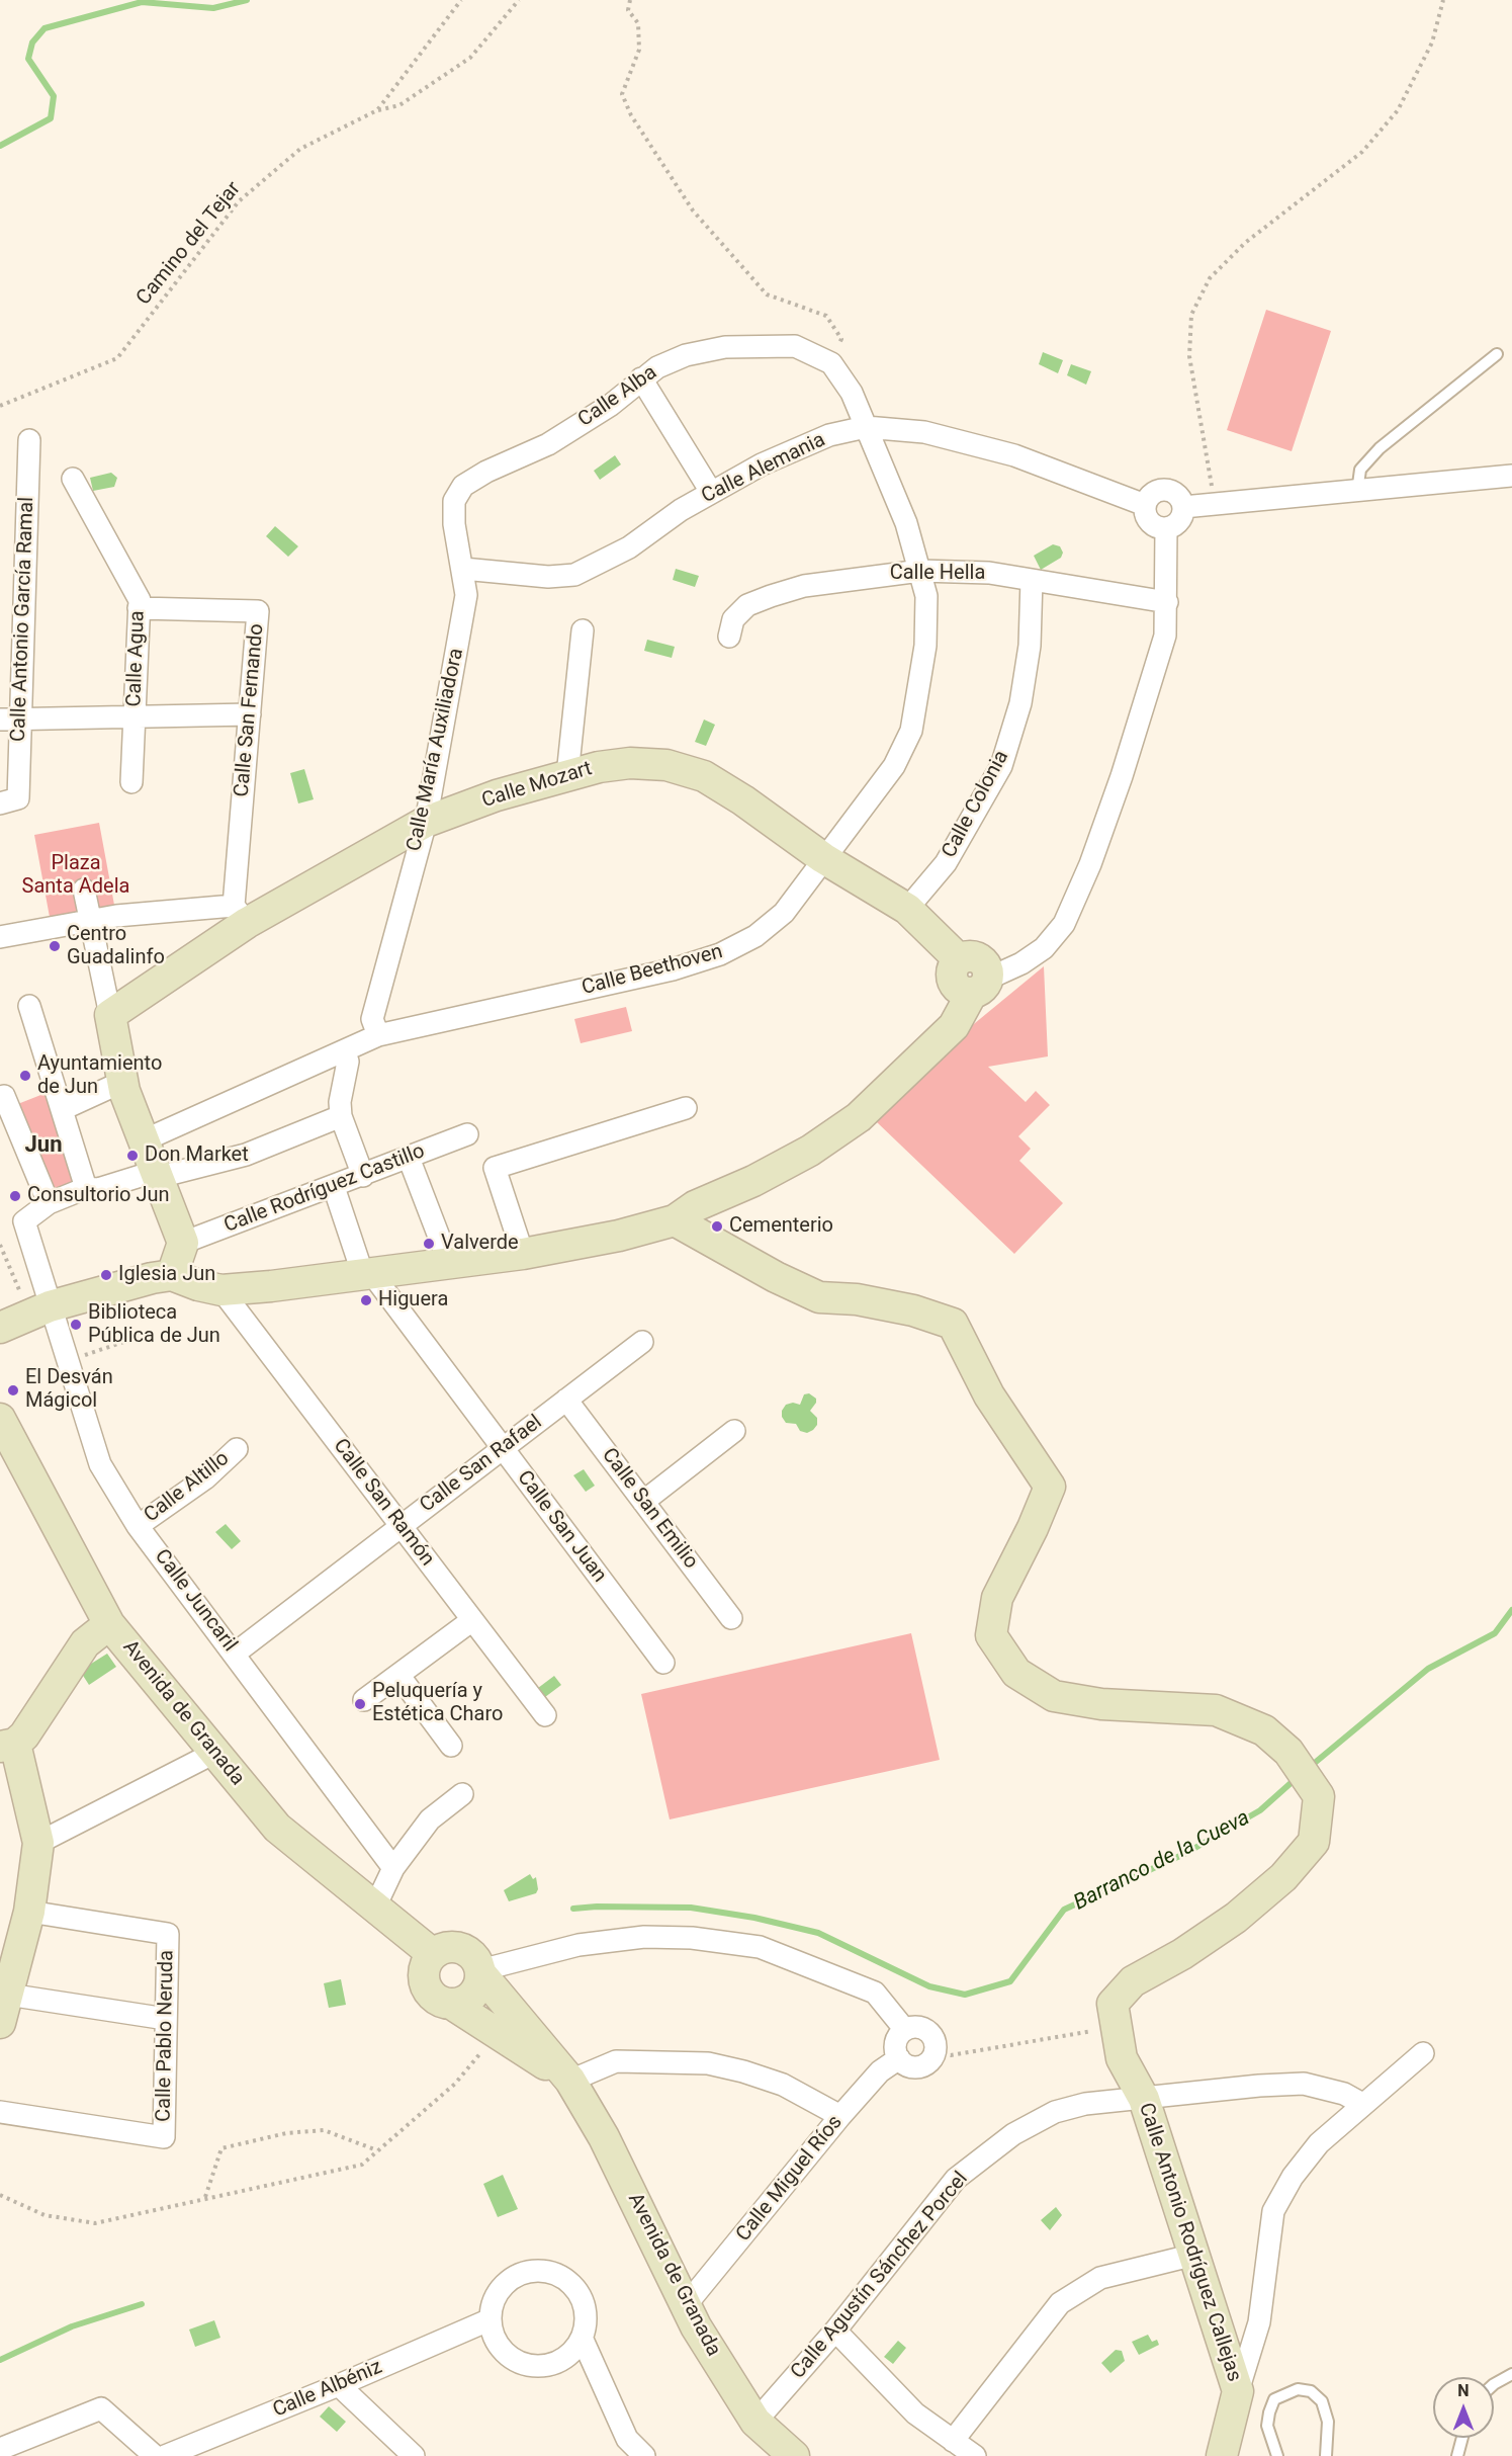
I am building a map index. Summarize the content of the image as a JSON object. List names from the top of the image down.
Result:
{
  "streets": {
    "street": [
      "Calle Alba",
      "Calle Alemania",
      "Calle Hella",
      "Calle Antonio García Ramal",
      "Calle Agua",
      "Calle San Fernando",
      "Calle María Auxiliadora",
      "Calle Mozart",
      "Calle Colonia",
      "Calle Beethoven",
      "Calle Rodríguez Castillo",
      "Calle San Rafael",
      "Calle Altillo",
      "Calle San Ramón",
      "Calle San Emilio",
      "Calle San Juan",
      "Calle Juncaril",
      "Avenida de Granada",
      "Calle Pablo Neruda",
      "Calle Miguel Ríos",
      "Calle Antonio Rodríguez Callejas",
      "Calle Agustín Sánchez Porcel",
      "Calle Albéniz"
    ],
    "path": ["Camino del Tejar"]
  },
  "crossings": [
    ["Calle Alba", "Calle Alemania"],
    ["Calle Alba", "Calle María Auxiliadora"],
    ["Calle Alemania", "Calle María Auxiliadora"],
    ["Calle Alemania", "Calle Beethoven"],
    ["Calle Hella", "Calle Colonia"],
    ["Calle Hella", "Calle Beethoven"],
    ["Calle Agua", "Calle San Fernando"],
    ["Calle San Fernando", "Calle Mozart"],
    ["Calle María Auxiliadora", "Calle Mozart"],
    ["Calle María Auxiliadora", "Calle Beethoven"],
    ["Calle Mozart", "Calle Colonia"],
    ["Calle Mozart", "Calle Beethoven"],
    ["Calle Rodríguez Castillo", "Calle San Juan"],
    ["Calle San Rafael", "Calle San Ramón"],
    ["Calle San Rafael", "Calle San Emilio"],
    ["Calle San Rafael", "Calle San Juan"],
    ["Calle San Rafael", "Calle Juncaril"],
    ["Calle Altillo", "Calle Juncaril"],
    ["Avenida de Granada", "Calle Miguel Ríos"],
    ["Avenida de Granada", "Calle Agustín Sánchez Porcel"],
    ["Calle Antonio Rodríguez Callejas", "Calle Agustín Sánchez Porcel"]
  ],
  "districts": ["Jun"],
  "water": ["Barranco de la Cueva"],
  "parks": ["Plaza Santa Adela"],
  "places": [
    "Centro Guadalinfo",
    "Ayuntamiento de Jun",
    "Don Market",
    "Consultorio Jun",
    "Cementerio",
    "Valverde",
    "Iglesia Jun",
    "Higuera",
    "Biblioteca Pública de Jun",
    "El Desván Mágicol",
    "Peluquería y Estética Charo"
  ],
  "north": "top"
}
